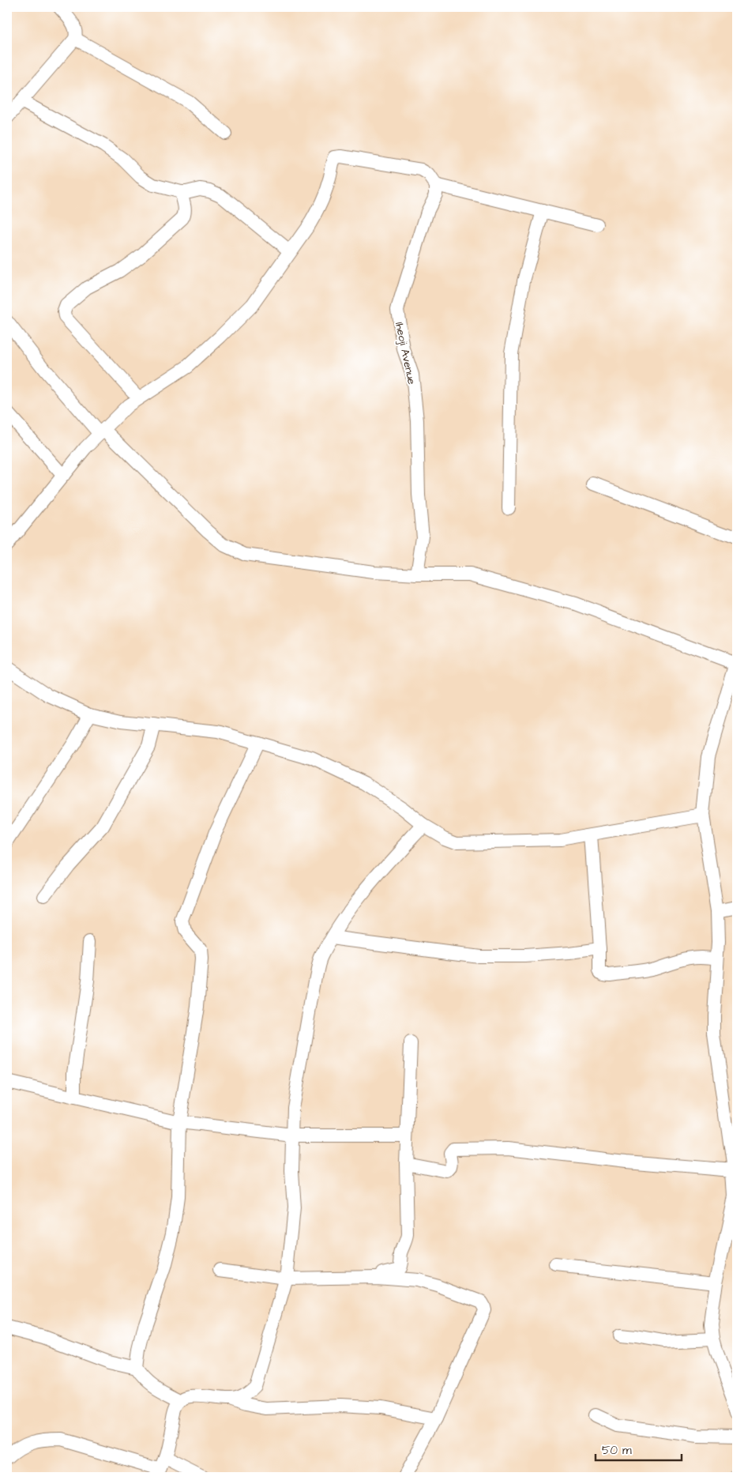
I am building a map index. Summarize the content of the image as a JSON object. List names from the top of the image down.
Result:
{
  "streets": {
    "street": ["Iheoji Avenue"]
  },
  "scale_bar": "50 m"
}
